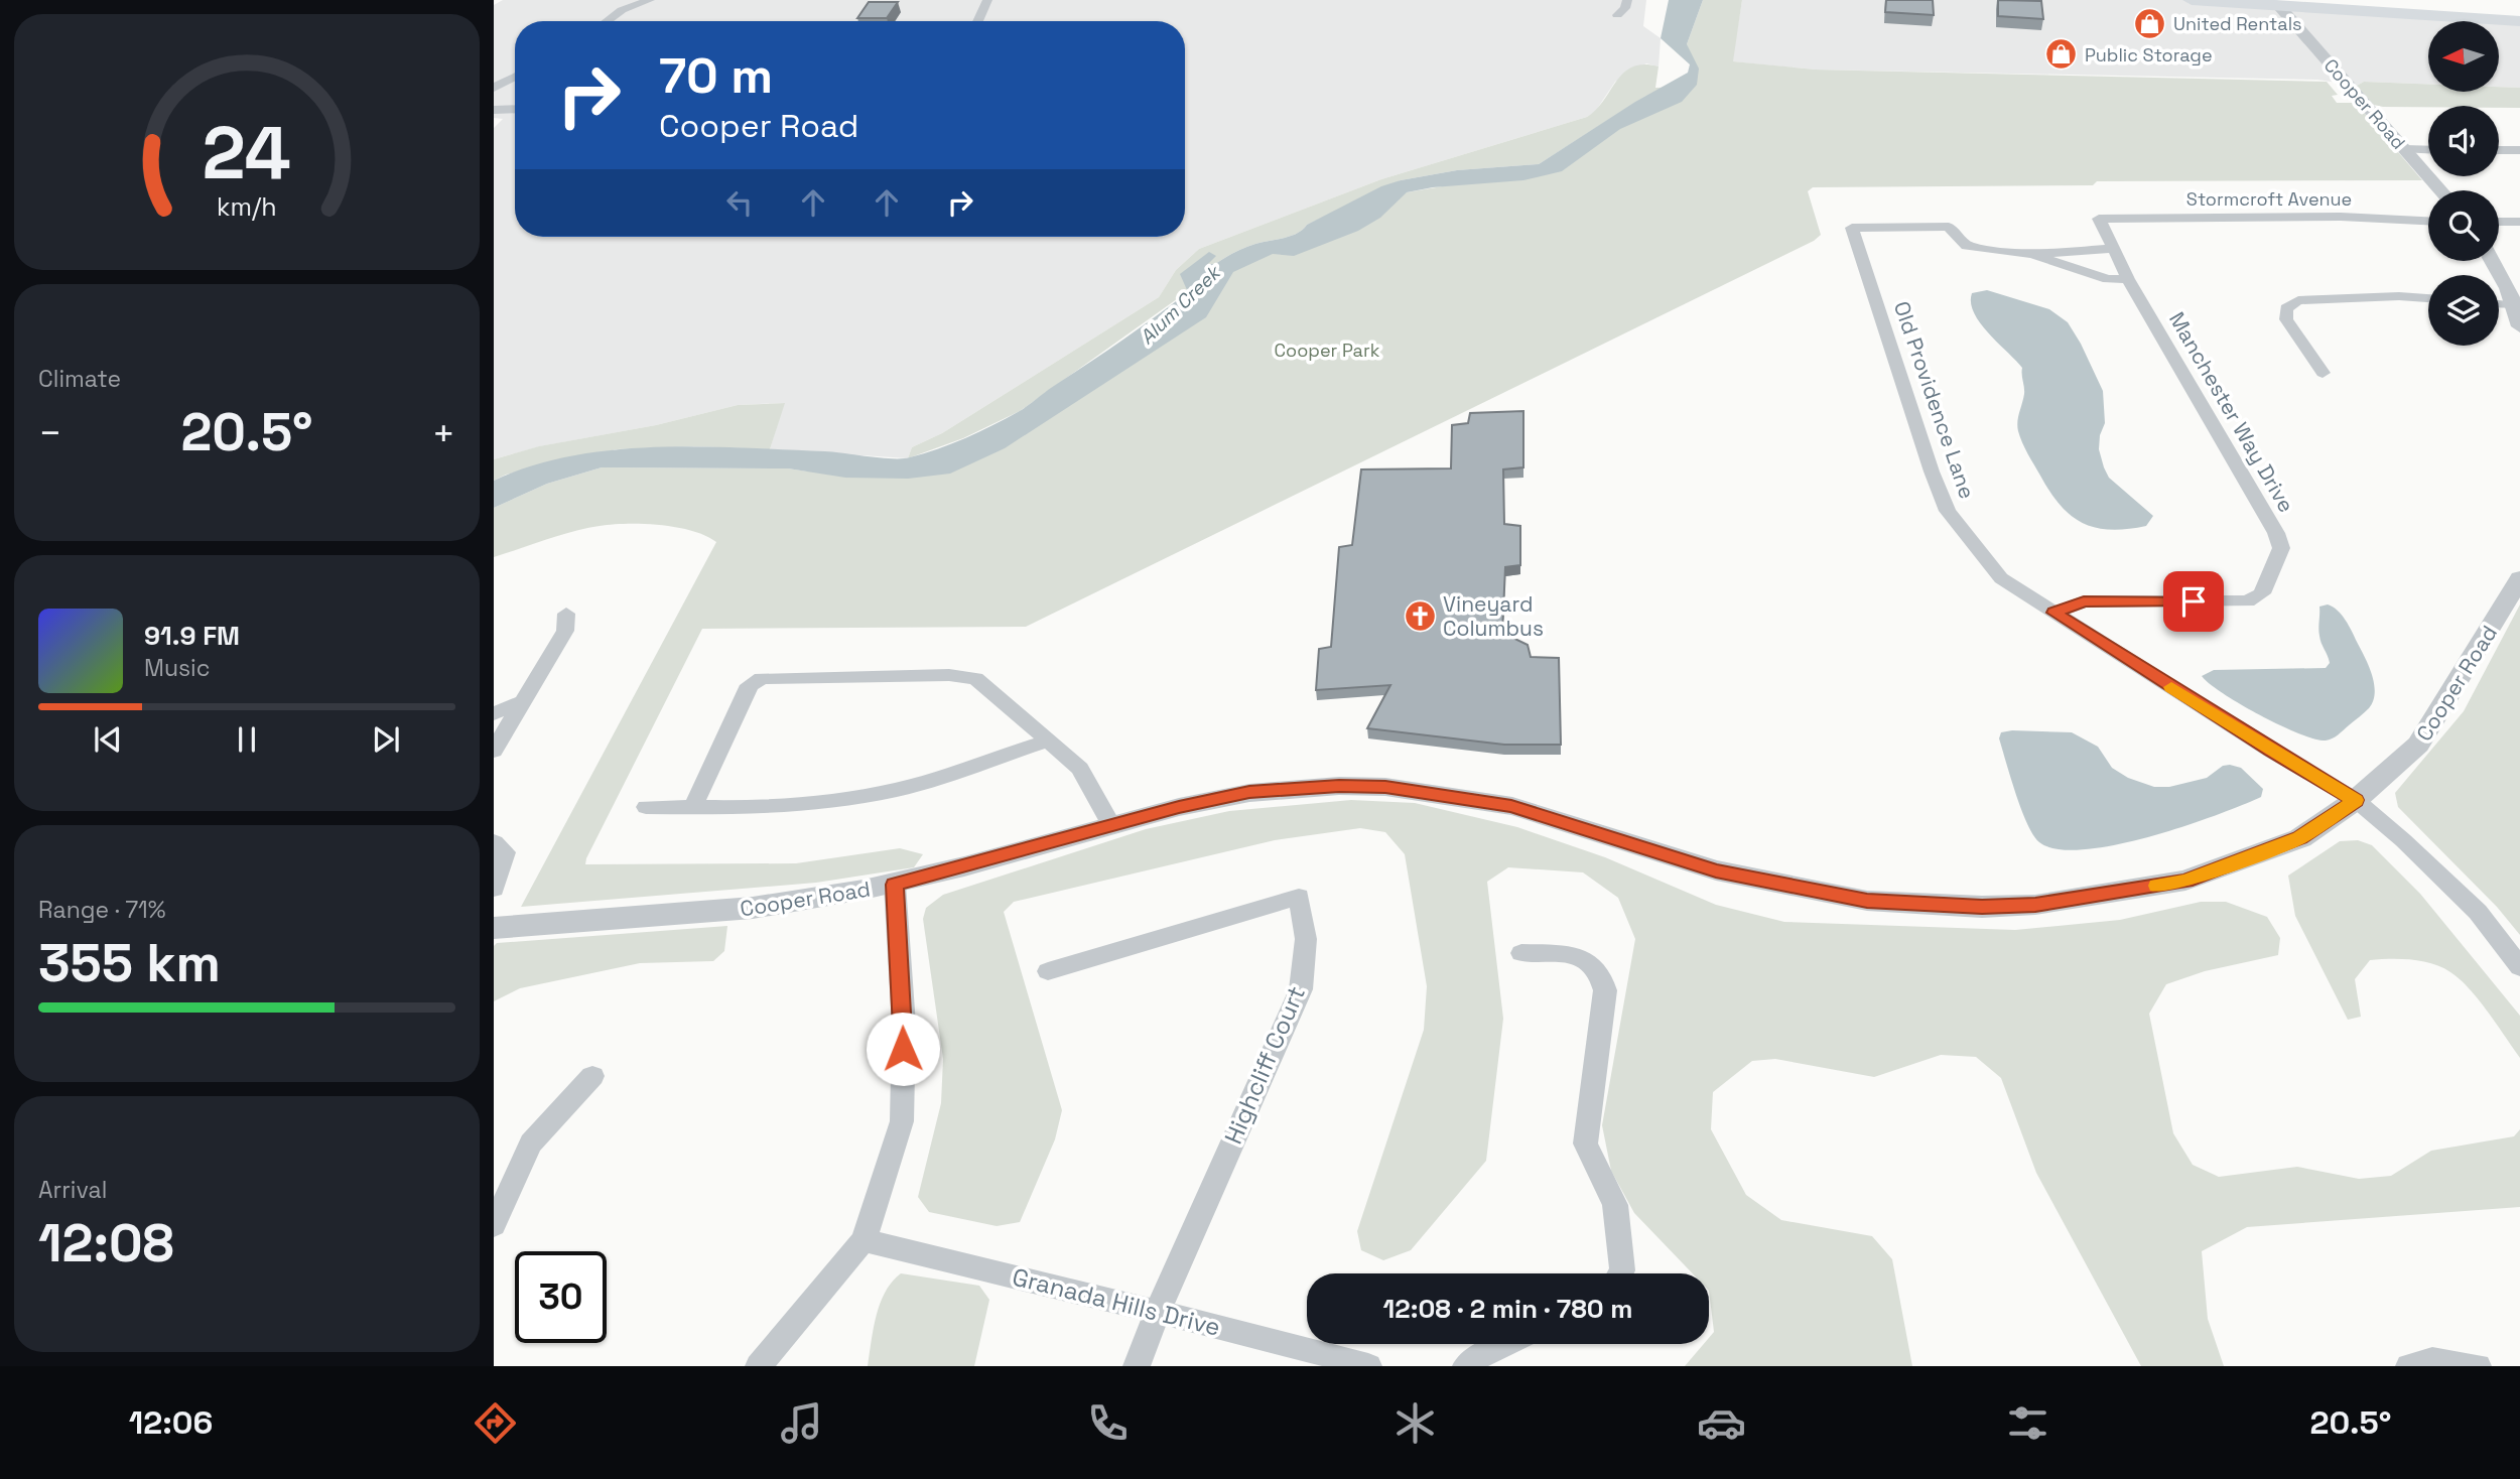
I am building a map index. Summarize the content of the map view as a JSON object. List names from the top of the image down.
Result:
{
  "streets": {
    "street": [
      "Cooper Road",
      "Stormcroft Avenue",
      "Old Providence Lane",
      "Manchester Way Drive",
      "Highcliff Court",
      "Granada Hills Drive"
    ]
  },
  "crossings": [
    ["Cooper Road", "Old Providence Lane"],
    ["Stormcroft Avenue", "Manchester Way Drive"],
    ["Old Providence Lane", "Manchester Way Drive"],
    ["Highcliff Court", "Granada Hills Drive"]
  ],
  "water": ["Alum Creek"],
  "parks": ["Cooper Park"],
  "places": {
    "shop": ["United Rentals", "Public Storage"],
    "church": ["Vineyard Columbus"]
  },
  "north": "left",
  "page": {
    "turn": ["70 m", "Cooper Road"],
    "tile": [
      "Climate",
      ["Range · 71%", "355 km"],
      ["Arrival", "12:08"]
    ],
    "heat": ["−", "20.5°", "+"],
    "song": ["91.9 FM", "Music"],
    "limit": "30",
    "trip": "12:08 · 2 min · 780 m",
    "tabs": ["12:06", "20.5°"],
    "gauge": ["24", "km/h"]
  }
}
